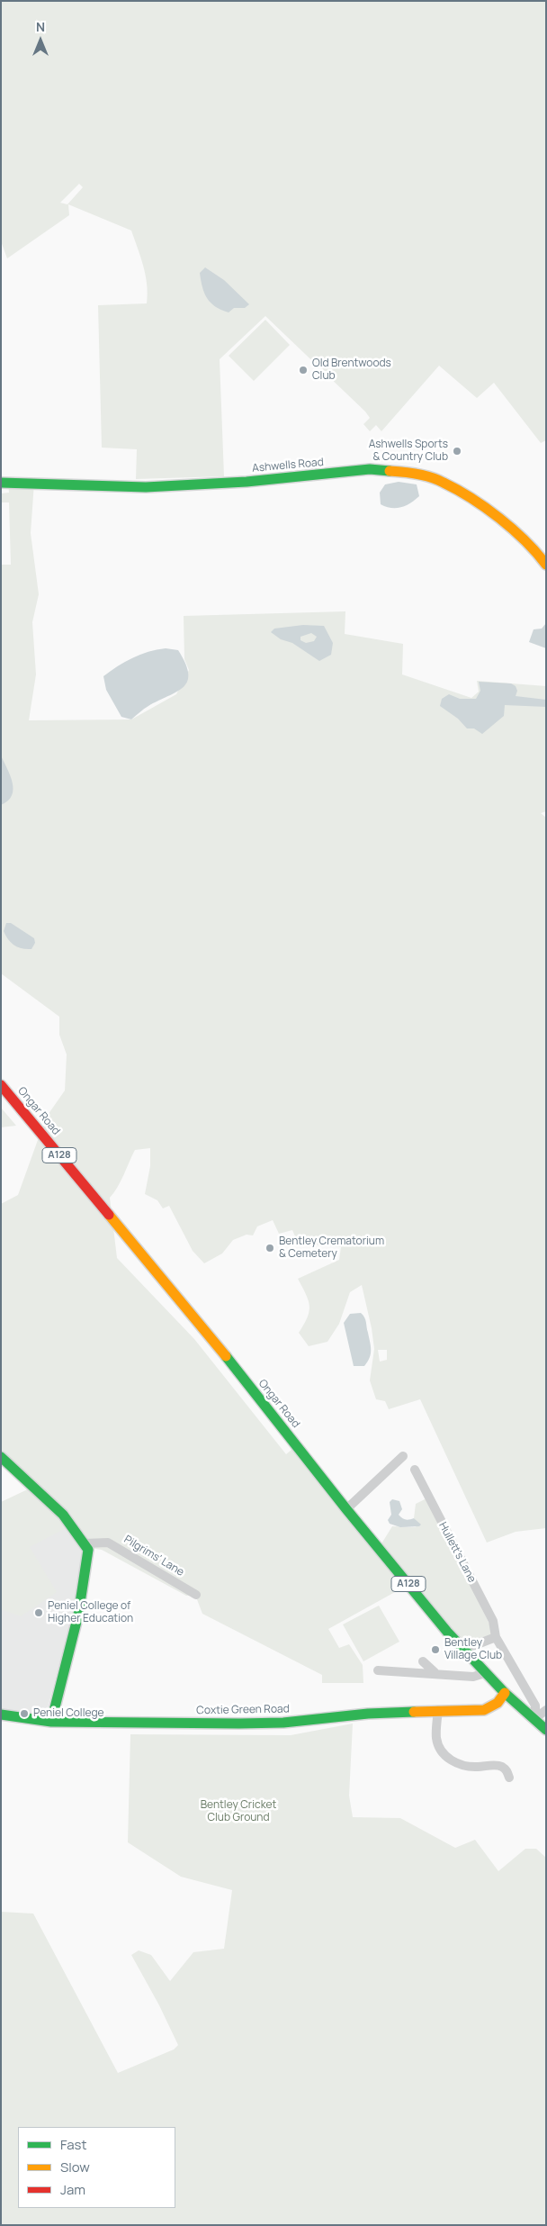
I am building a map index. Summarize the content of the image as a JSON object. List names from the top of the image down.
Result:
{
  "streets": {
    "street": [
      "Ashwells Road",
      "Ongar Road",
      "A128",
      "Hullett's Lane",
      "Pilgrims' Lane",
      "Coxtie Green Road"
    ]
  },
  "crossings": [
    ["Ongar Road", "Hullett's Lane"],
    ["Ongar Road", "Coxtie Green Road"]
  ],
  "parks": ["Bentley Cricket Club Ground"],
  "places": [
    "Old Brentwoods Club",
    "Ashwells Sports & Country Club",
    "Bentley Crematorium & Cemetery",
    "Peniel College of Higher Education",
    "Bentley Village Club",
    "Peniel College"
  ],
  "legend": ["Fast", "Slow", "Jam"],
  "north": "top"
}
